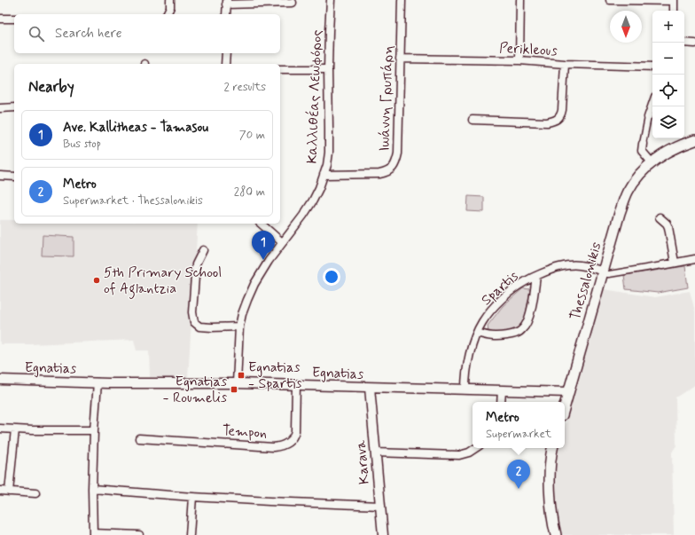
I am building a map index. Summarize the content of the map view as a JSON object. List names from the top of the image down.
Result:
{
  "streets": {
    "main road": ["Thessalonikis"],
    "street": [
      "Perikleous",
      "Καλλιθέας Λεωφόρος",
      "Ιωάννη Γρυπάρη",
      "Spartis",
      "Egnatias",
      "Tempon",
      "Karava"
    ]
  },
  "crossings": [
    ["Perikleous", "Ιωάννη Γρυπάρη"],
    ["Καλλιθέας Λεωφόρος", "Ιωάννη Γρυπάρη"],
    ["Καλλιθέας Λεωφόρος", "Egnatias"],
    ["Thessalonikis", "Spartis"],
    ["Thessalonikis", "Egnatias"],
    ["Spartis", "Egnatias"],
    ["Egnatias", "Tempon"],
    ["Egnatias", "Karava"]
  ],
  "places": {
    "other": ["5th Primary School of Aglantzia"],
    "transit": ["Egnatias - Spartis", "Egnatias - Roumelis"]
  },
  "north": "bottom",
  "page": {
    "map_buttons": ["+", "−"],
    "search": "Search here",
    "heading": ["Nearby", "2 results"],
    "list": [
      {
        "mark": "1",
        "name": "Ave. Kallitheas - Tamasou",
        "note": "Bus stop",
        "value": "70 m"
      },
      {
        "mark": "2",
        "name": "Metro",
        "note": "Supermarket · Thessalonikis",
        "value": "280 m"
      }
    ],
    "pins": ["1", "2"],
    "popup": ["Metro", "Supermarket"]
  }
}
